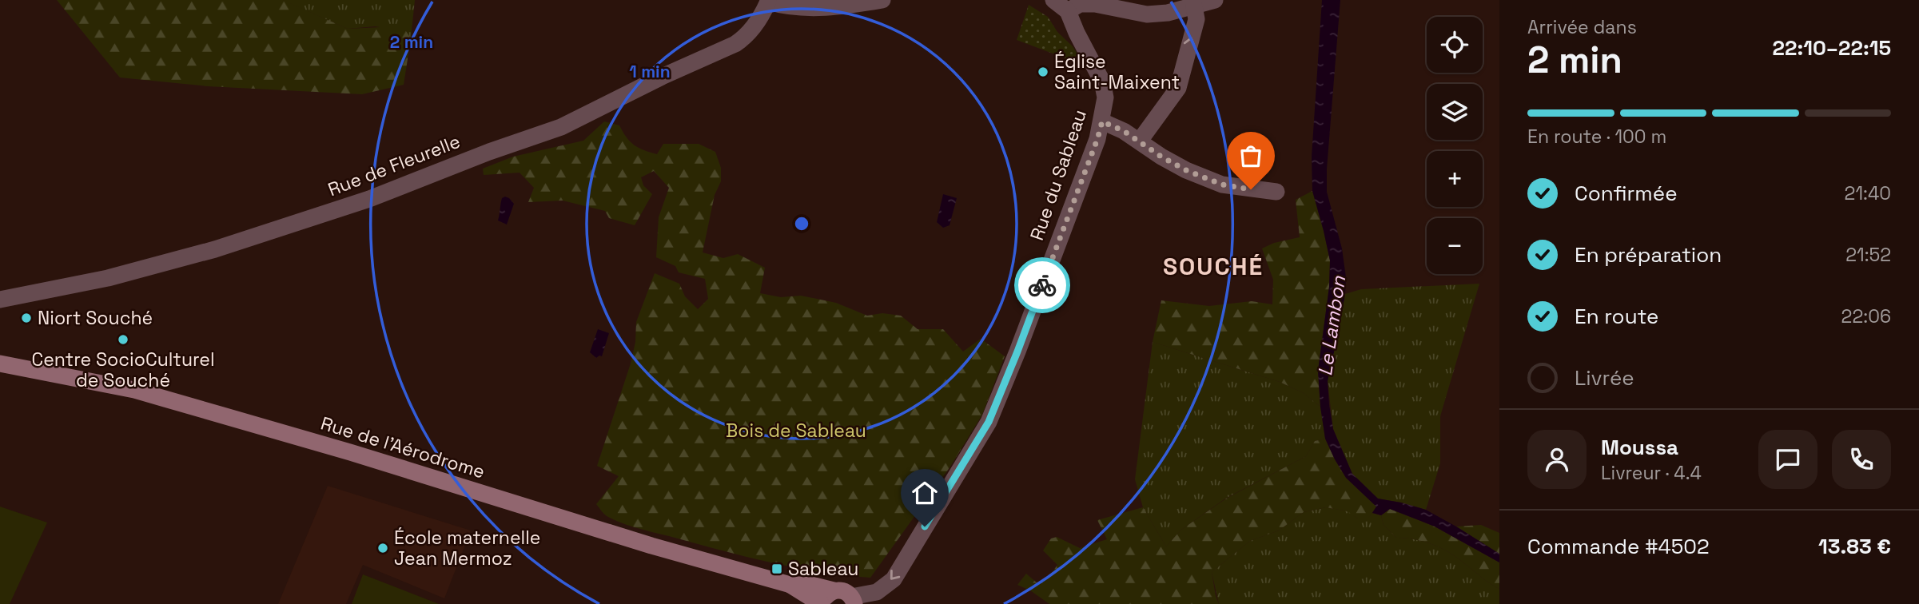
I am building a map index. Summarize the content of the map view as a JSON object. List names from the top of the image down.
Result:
{
  "streets": {
    "street": ["Rue de Fleurelle", "Rue du Sableau", "Rue de l'Aérodrome"]
  },
  "crossings": [
    ["Rue du Sableau", "Rue de l'Aérodrome"]
  ],
  "one_way": ["Rue du Sableau"],
  "districts": ["SOUCHÉ"],
  "water": ["Le Lambon"],
  "parks": ["Bois de Sableau"],
  "places": {
    "other": [
      "Église Saint-Maixent",
      "Niort Souché",
      "Centre SocioCulturel de Souché",
      "École maternelle Jean Mermoz"
    ],
    "transit": ["Sableau"]
  },
  "page": {
    "heading": ["2 min", "Arrivée dans", "22:10–22:15"],
    "panel": [
      "Moussa",
      "Livreur · 4.4",
      "Commande #4502",
      "13.83 €"
    ],
    "map_buttons": ["+", "−"],
    "bar": "En route · 100 m",
    "list": [
      ["Confirmée", "21:40"],
      ["En préparation", "21:52"],
      ["En route", "22:06"],
      "Livrée"
    ]
  },
  "rings": ["2 min", "1 min"]
}
